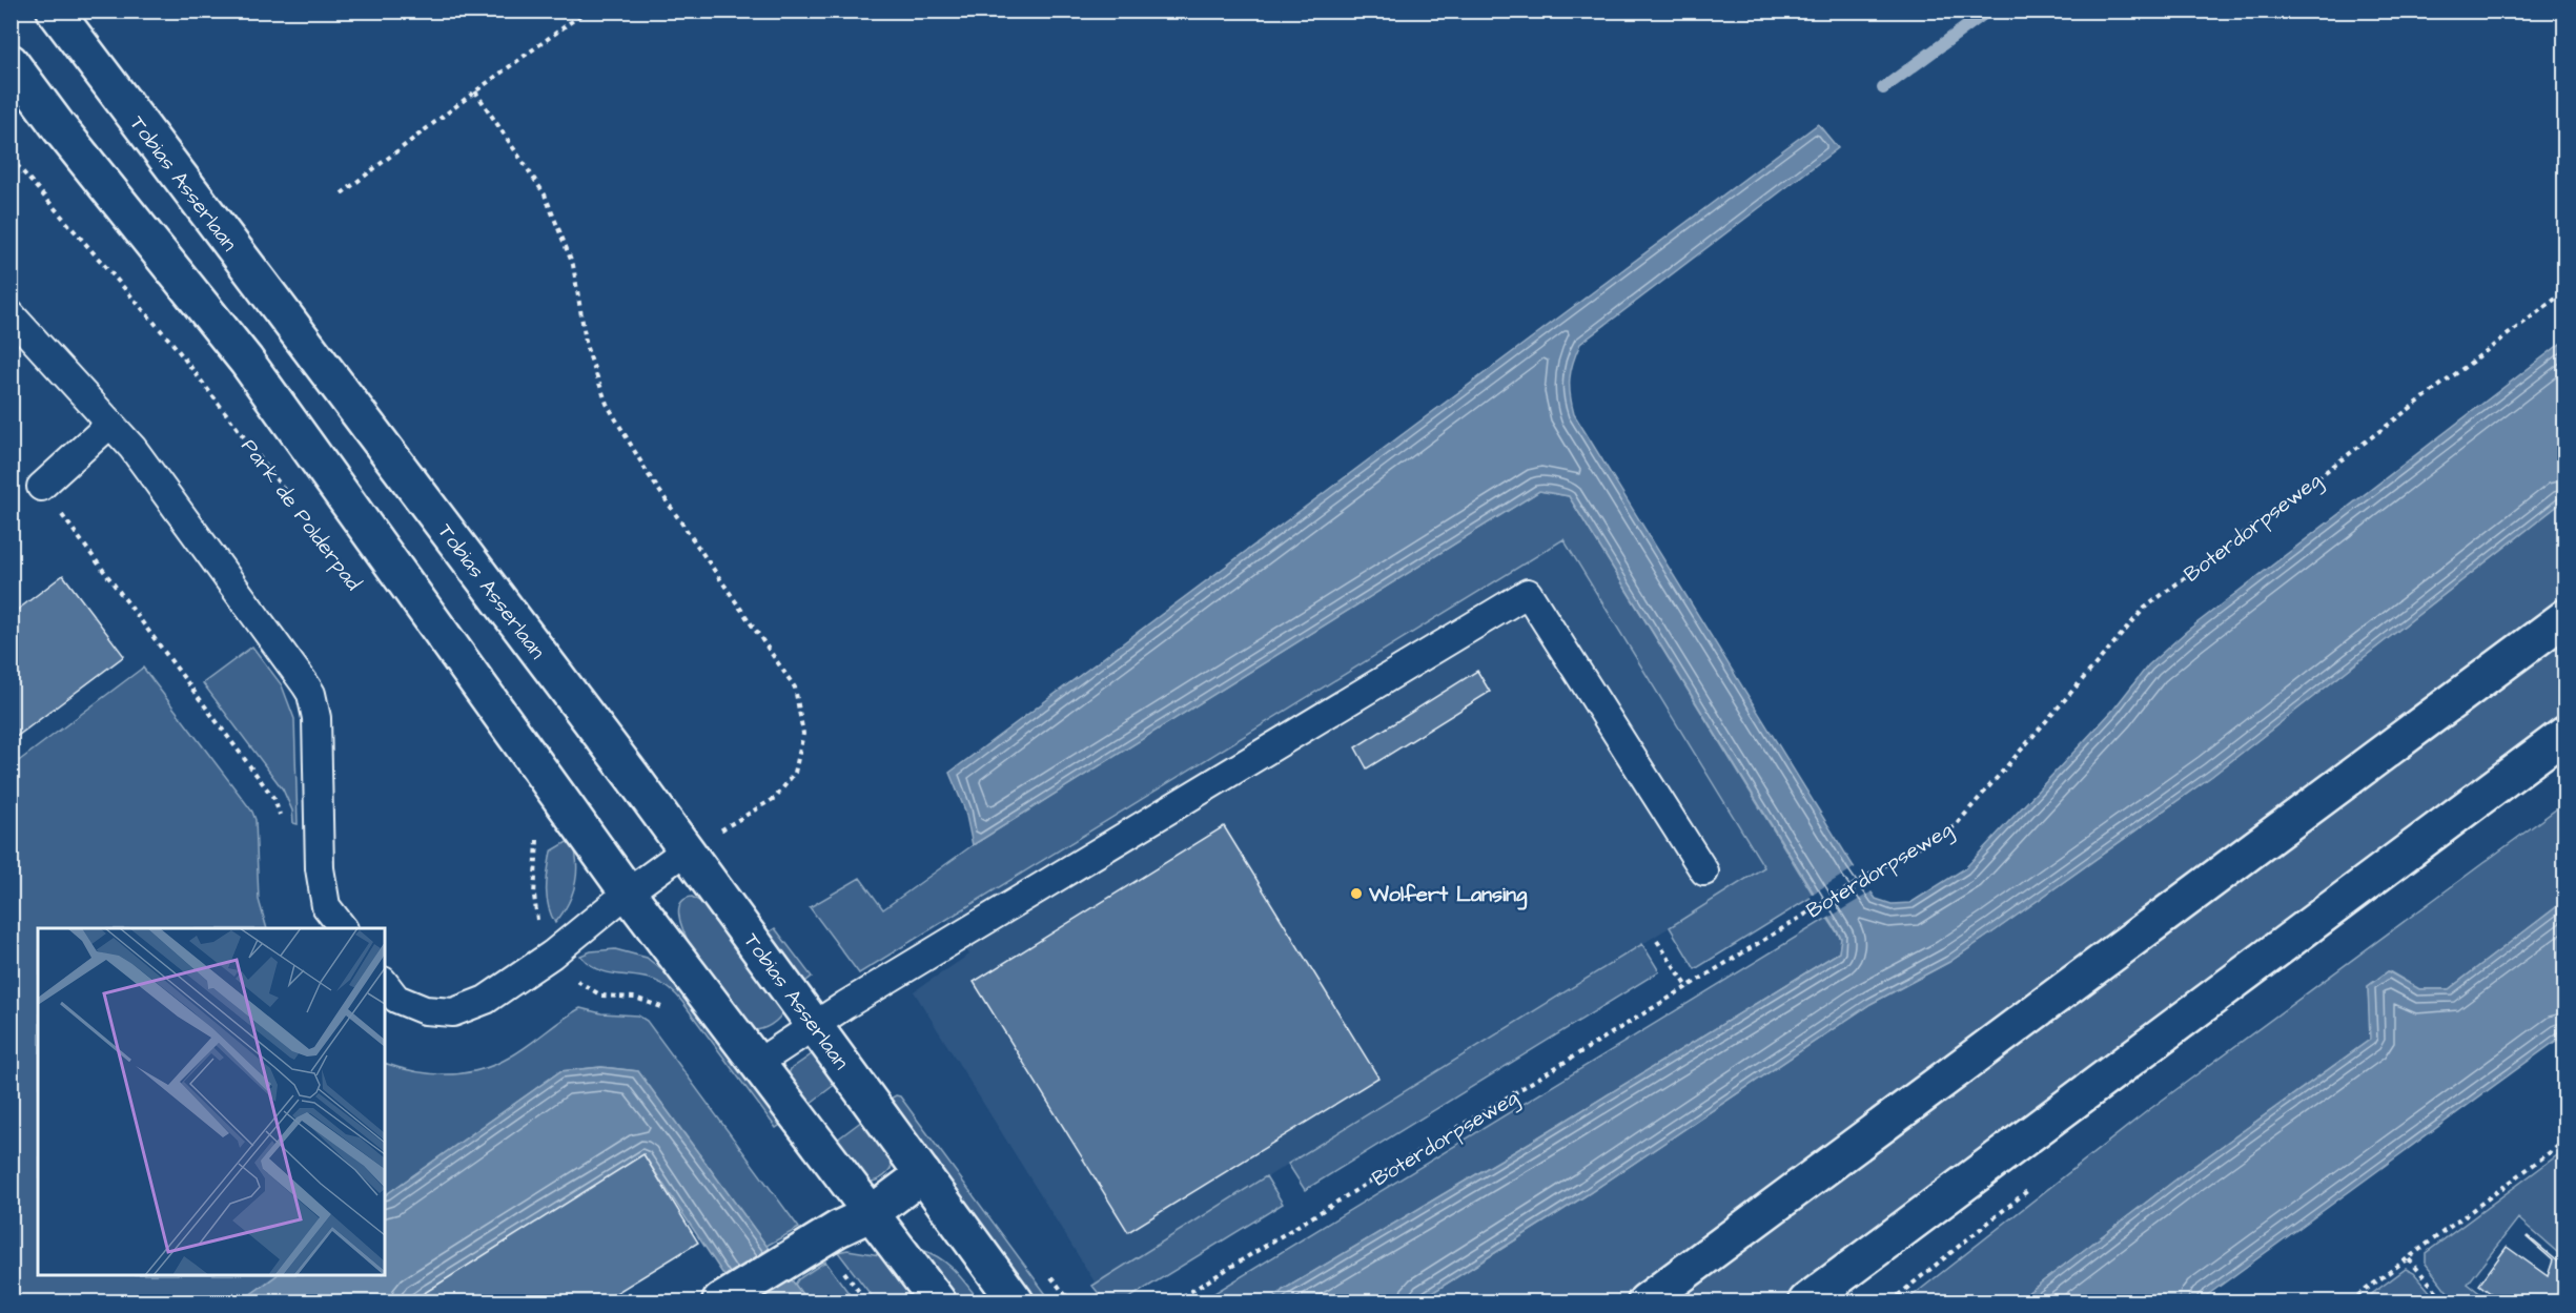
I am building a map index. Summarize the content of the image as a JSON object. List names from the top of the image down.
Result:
{
  "streets": {
    "street": ["Tobias Asserlaan"],
    "path": ["Park de Polderpad", "Boterdorpseweg"]
  },
  "places": ["Wolfert Lansing"]
}
